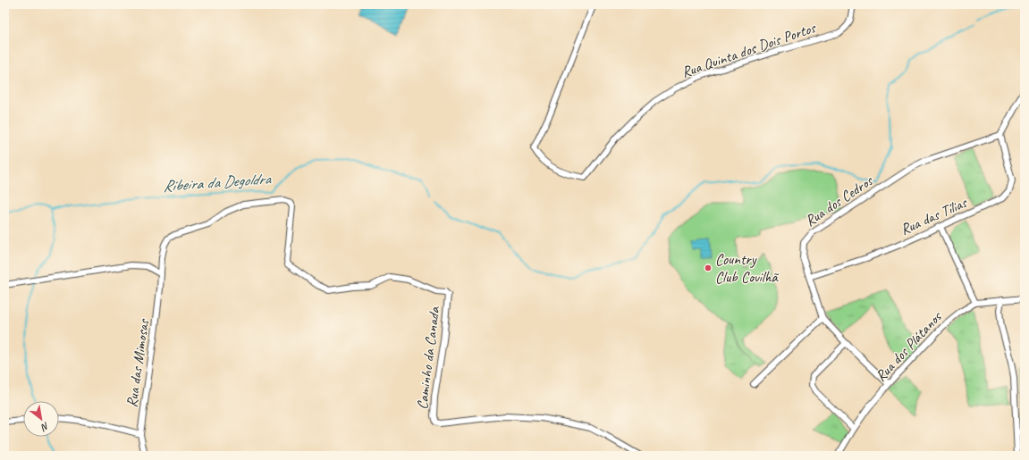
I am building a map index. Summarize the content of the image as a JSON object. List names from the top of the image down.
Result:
{
  "streets": {
    "street": [
      "Rua Quinta dos Dois Portos",
      "Rua dos Cedros",
      "Rua das Tílias",
      "Rua dos Plátanos",
      "Caminho da Canada",
      "Rua das Mimosas"
    ]
  },
  "crossings": [
    ["Rua dos Cedros", "Rua das Tílias"],
    ["Rua dos Cedros", "Rua dos Plátanos"],
    ["Caminho da Canada", "Rua das Mimosas"]
  ],
  "water": ["Ribeira da Degoldra"],
  "places": ["Country Club Covilhã"],
  "north": "bottom right"
}
